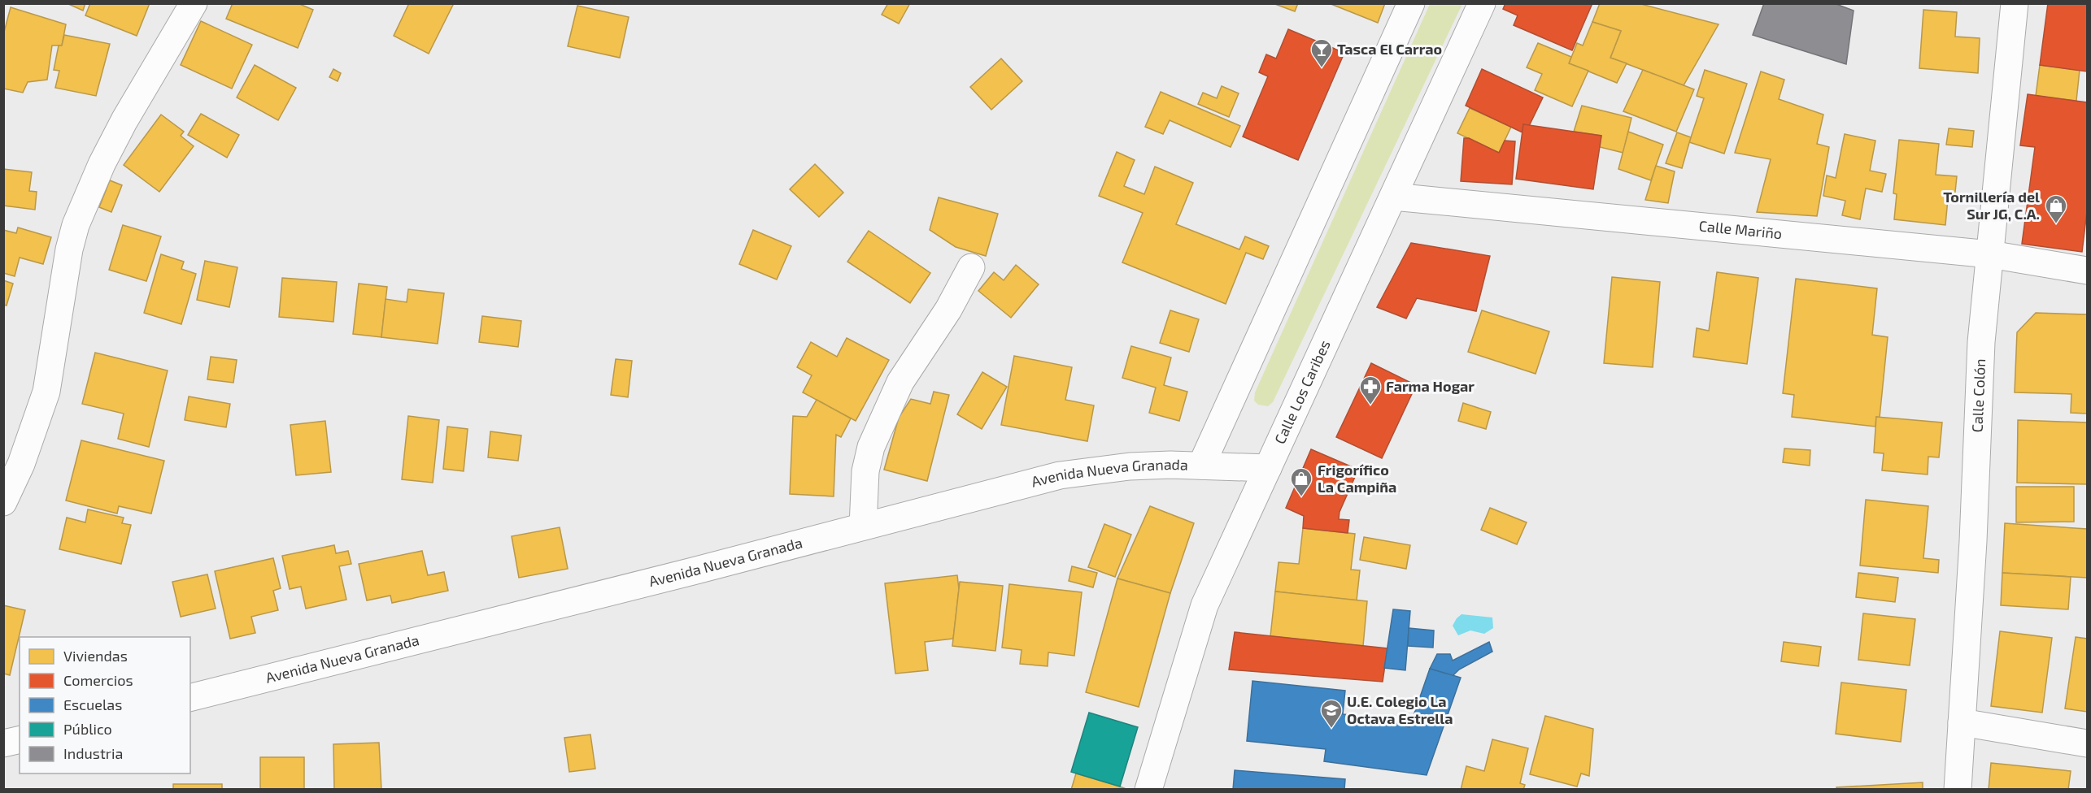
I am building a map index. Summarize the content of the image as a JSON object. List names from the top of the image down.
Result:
{
  "streets": {
    "street": [
      "Calle Mariño",
      "Calle Los Caribes",
      "Calle Colón",
      "Avenida Nueva Granada"
    ]
  },
  "crossings": [
    ["Calle Mariño", "Calle Los Caribes"],
    ["Calle Mariño", "Calle Colón"],
    ["Calle Los Caribes", "Avenida Nueva Granada"]
  ],
  "places": {
    "bar": ["Tasca El Carrao"],
    "shop": ["Tornillería del Sur JG, C.A.", "Frigorífico La Campiña"],
    "pharmacy": ["Farma Hogar"],
    "school or university": ["U.E. Colegio La Octava Estrella"]
  },
  "legend": [
    "Viviendas",
    "Comercios",
    "Escuelas",
    "Público",
    "Industria"
  ]
}
